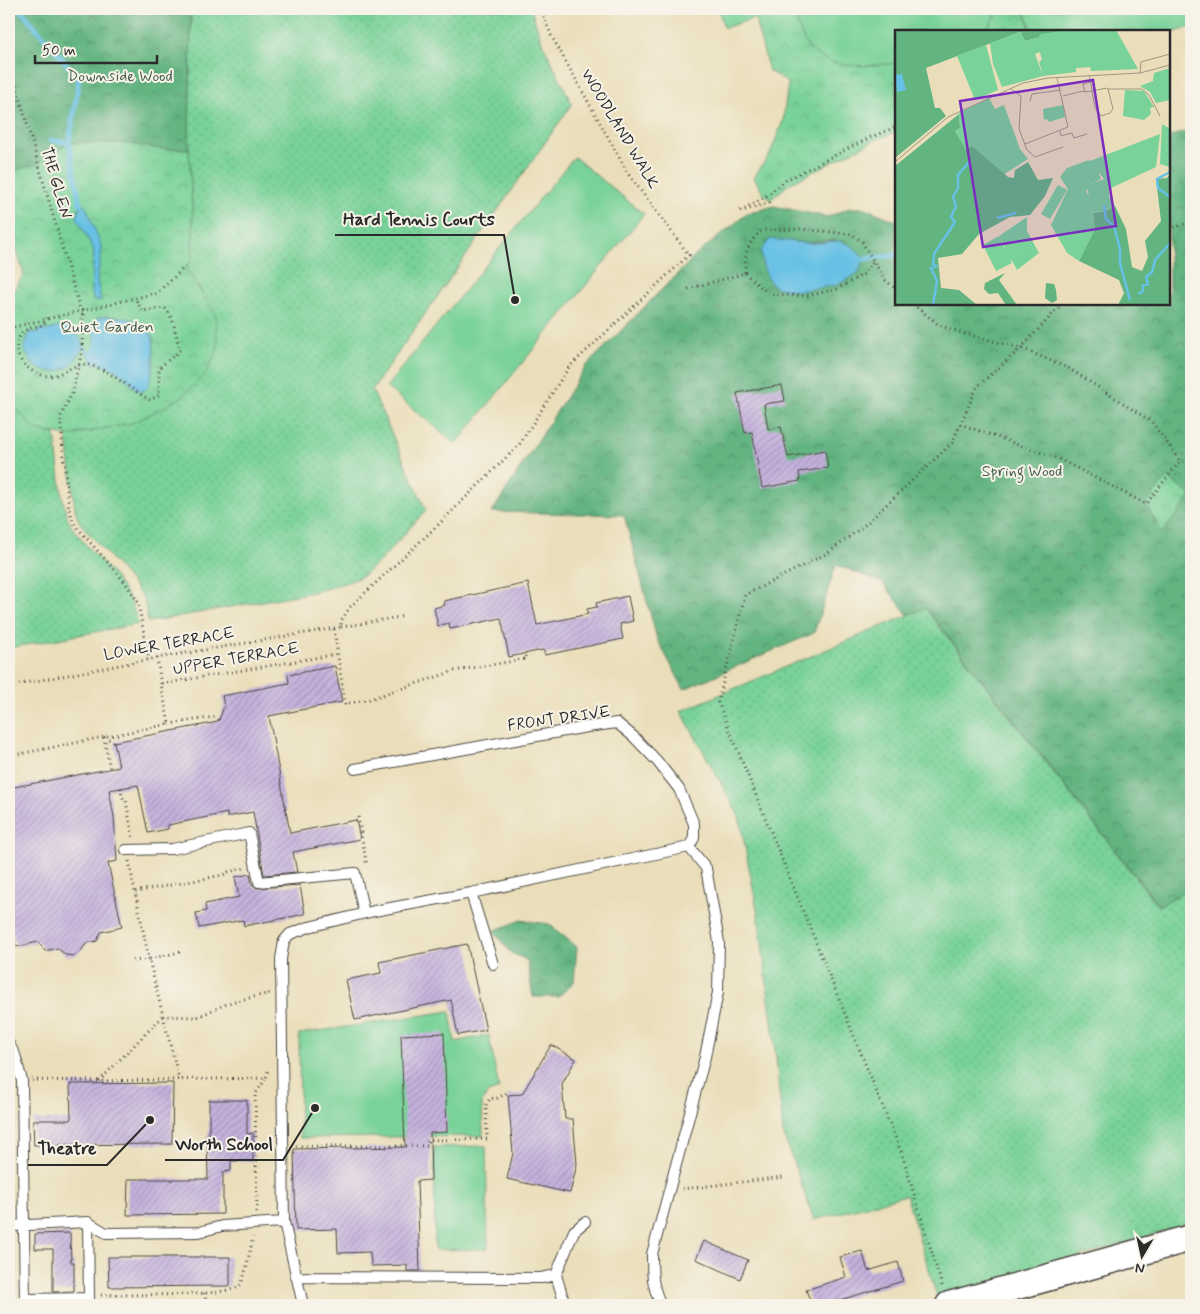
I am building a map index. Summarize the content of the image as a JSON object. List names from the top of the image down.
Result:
{
  "streets": {
    "lane": ["FRONT DRIVE"],
    "path": [
      "WOODLAND WALK",
      "THE GLEN",
      "LOWER TERRACE",
      "UPPER TERRACE"
    ]
  },
  "crossings": [
    ["WOODLAND WALK", "LOWER TERRACE"],
    ["THE GLEN", "LOWER TERRACE"]
  ],
  "parks": ["Downside Wood", "Quiet Garden", "Spring Wood"],
  "places": ["Hard Tennis Courts", "Worth School", "Theatre"],
  "scale_bar": "50 m",
  "north": "bottom"
}
